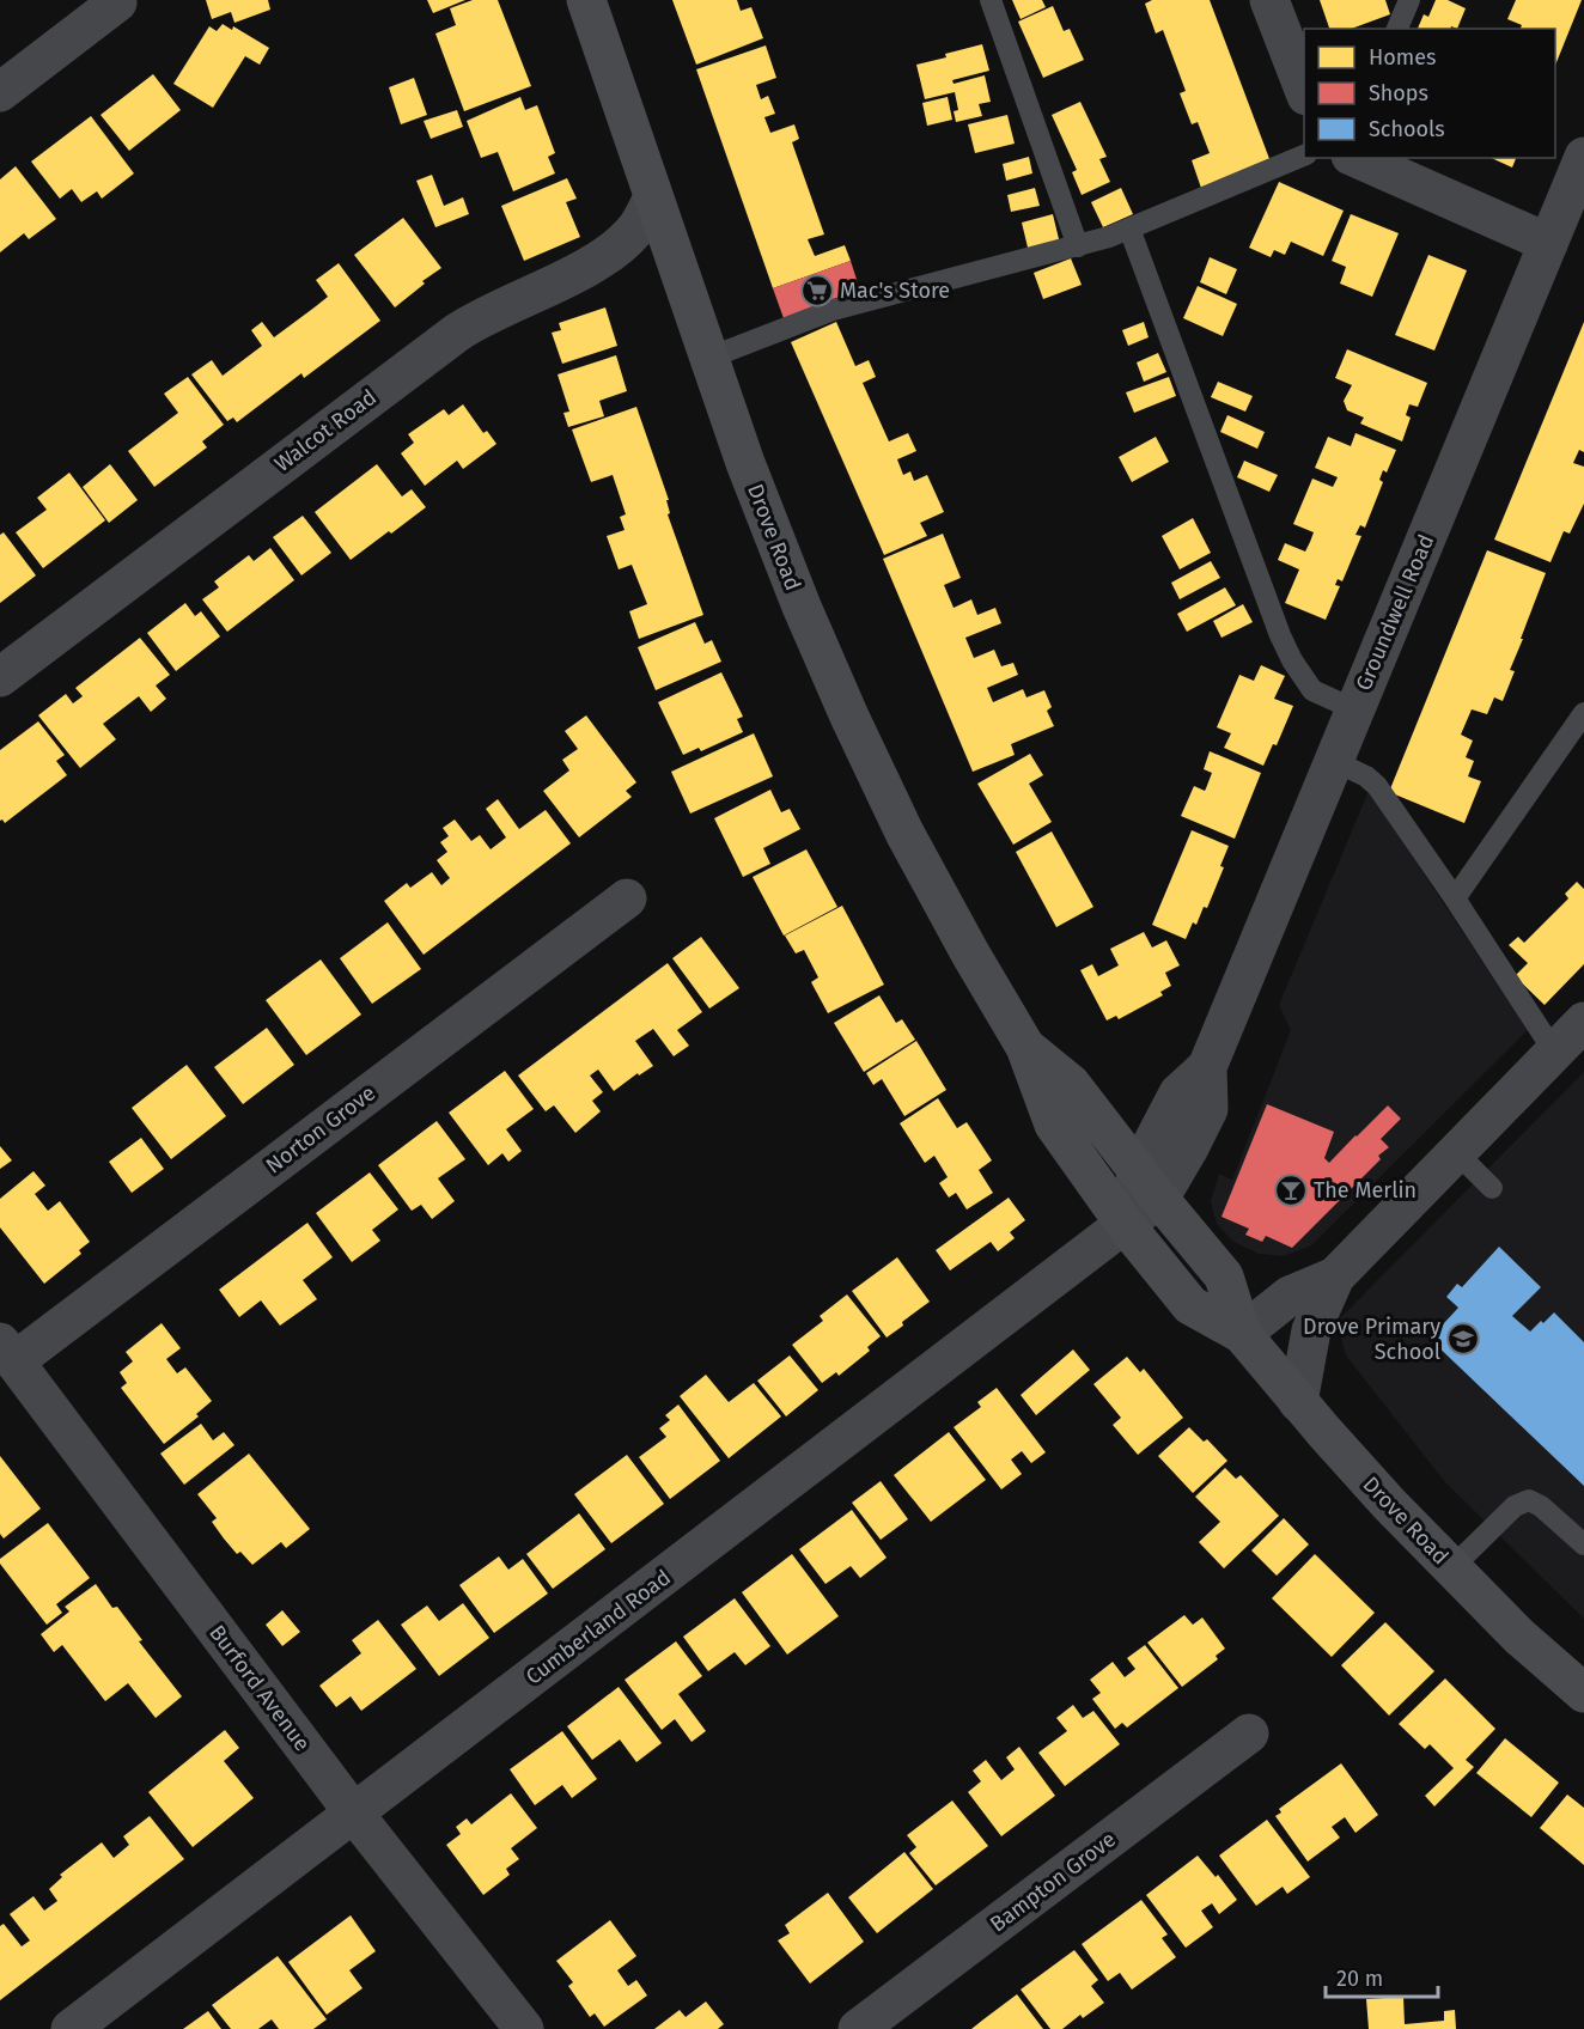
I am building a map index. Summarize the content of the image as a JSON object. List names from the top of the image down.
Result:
{
  "streets": {
    "main road": ["Drove Road"],
    "street": [
      "Walcot Road",
      "Groundwell Road",
      "Norton Grove",
      "Cumberland Road",
      "Burford Avenue",
      "Bampton Grove"
    ]
  },
  "crossings": [
    ["Walcot Road", "Drove Road"],
    ["Drove Road", "Groundwell Road"],
    ["Drove Road", "Cumberland Road"],
    ["Groundwell Road", "Cumberland Road"],
    ["Norton Grove", "Burford Avenue"],
    ["Cumberland Road", "Burford Avenue"]
  ],
  "places": {
    "supermarket": ["Mac's Store"],
    "bar": ["The Merlin"],
    "school or university": ["Drove Primary School"]
  },
  "legend": ["Homes", "Shops", "Schools"],
  "scale_bar": "20 m"
}
